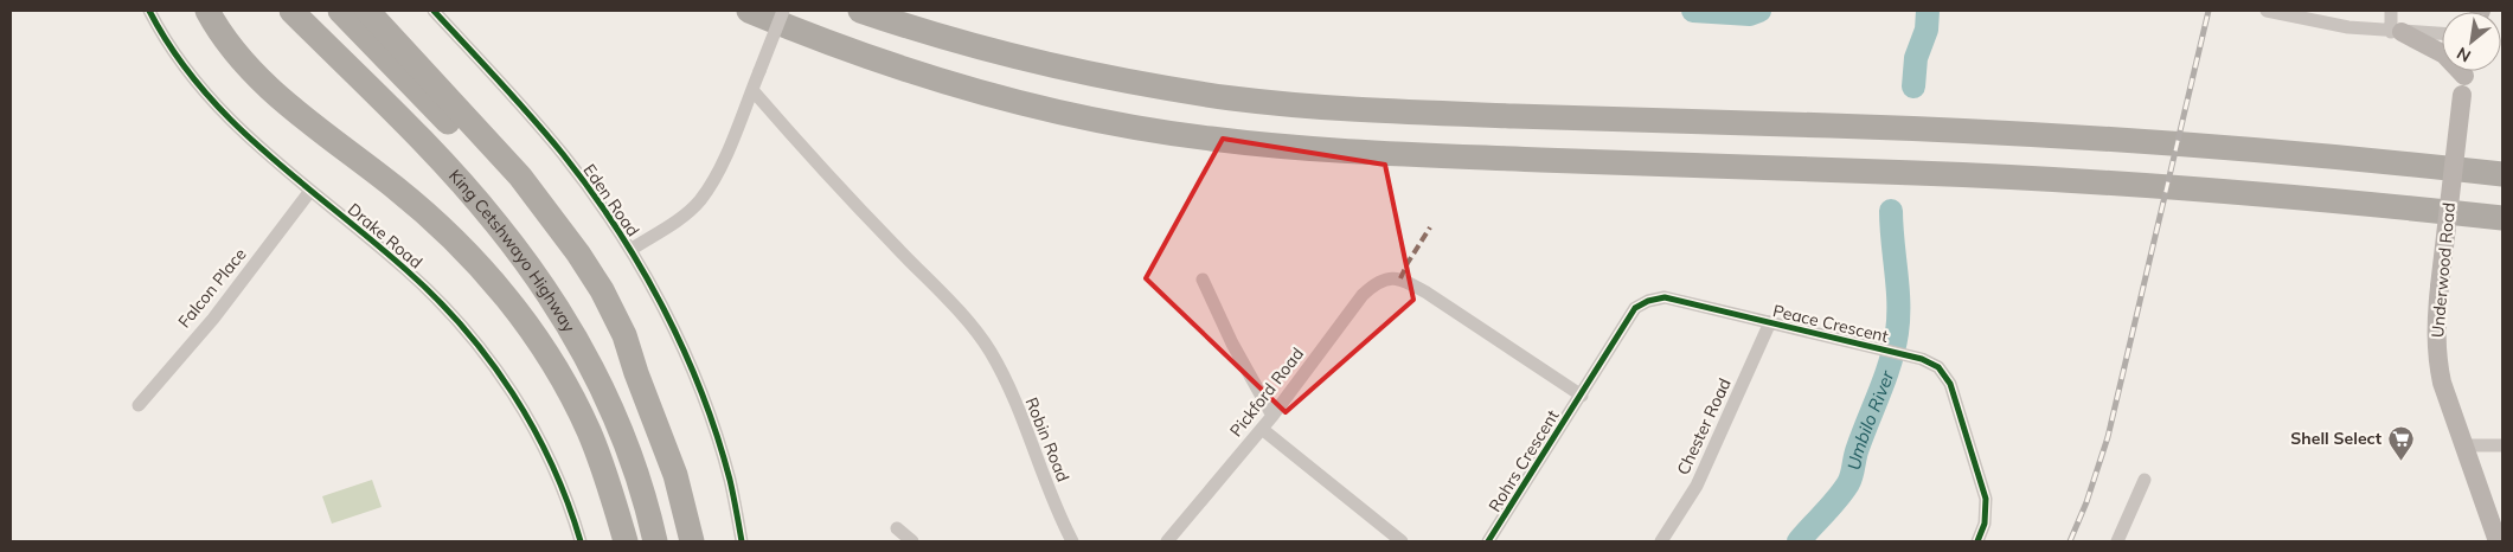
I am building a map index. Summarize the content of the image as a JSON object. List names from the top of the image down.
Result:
{
  "streets": {
    "highway": ["King Cetshwayo Highway"],
    "main road": ["Underwood Road"],
    "street": [
      "Eden Road",
      "Drake Road",
      "Falcon Place",
      "Peace Crescent",
      "Pickford Road",
      "Chester Road",
      "Robin Road",
      "Rohrs Crescent"
    ]
  },
  "crossings": [
    ["Eden Road", "Robin Road"],
    ["Drake Road", "Falcon Place"],
    ["Peace Crescent", "Pickford Road"],
    ["Peace Crescent", "Chester Road"],
    ["Peace Crescent", "Rohrs Crescent"],
    ["Pickford Road", "Rohrs Crescent"]
  ],
  "water": ["Umbilo River"],
  "places": {
    "supermarket": ["Shell Select"]
  },
  "north": "bottom left"
}
